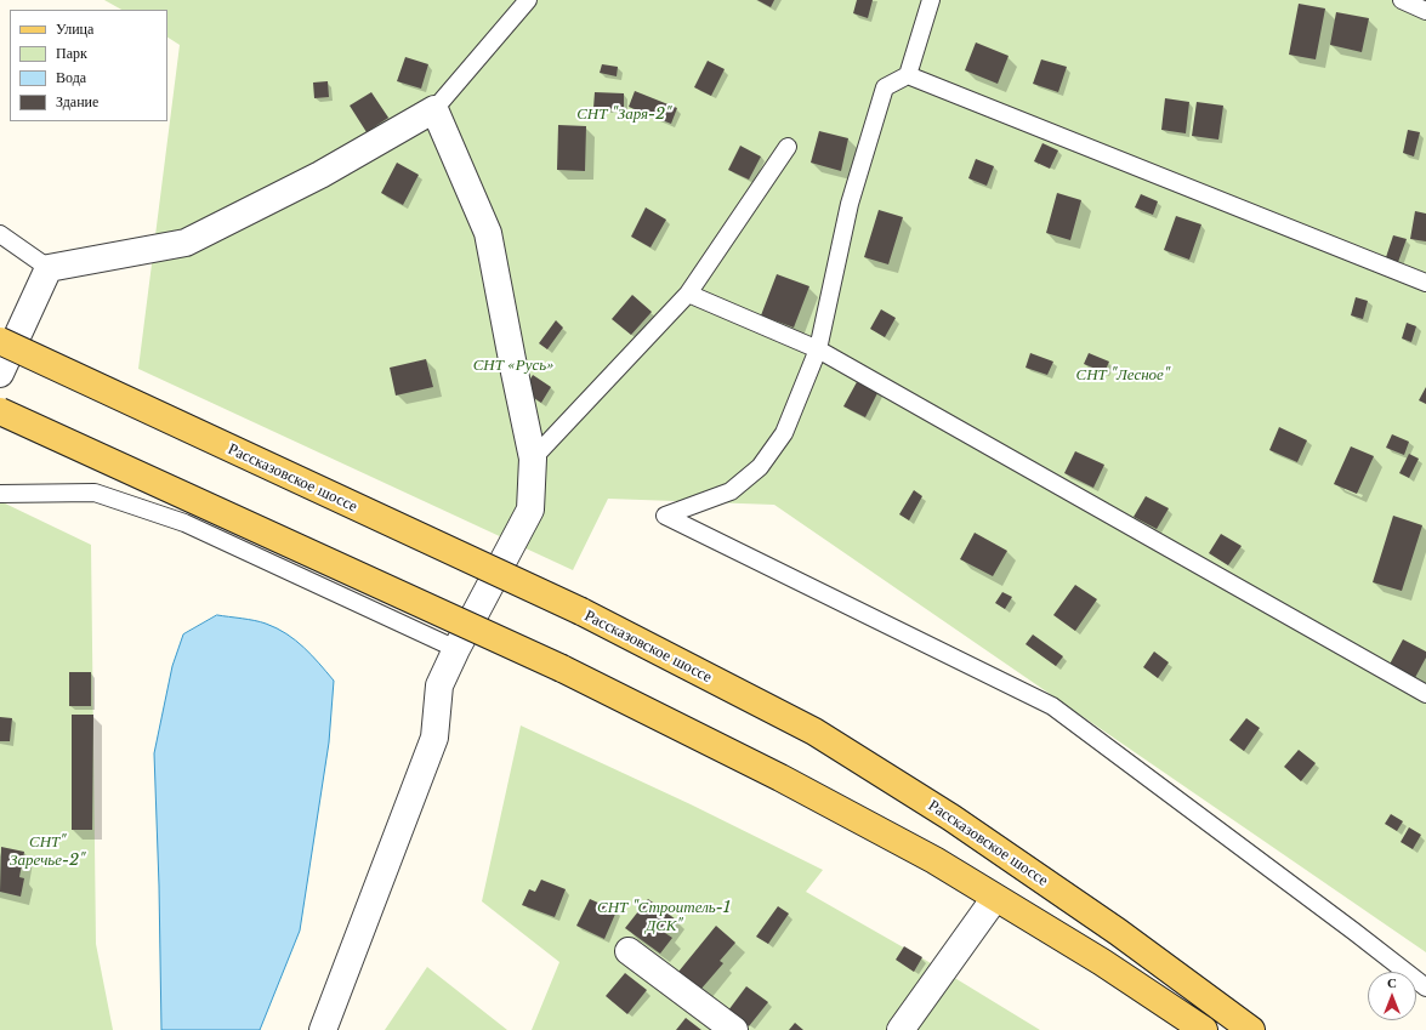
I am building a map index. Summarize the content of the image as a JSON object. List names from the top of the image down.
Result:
{
  "streets": {
    "main road": ["Рассказовское шоссе"]
  },
  "parks": [
    "СНТ \"Заря-2\"",
    "СНТ «Русь»",
    "СНТ \"Лесное\"",
    "СНТ\" Заречье-2\"",
    "СНТ \"Строитель-1 ДСК\""
  ],
  "legend": [
    "Улица",
    "Парк",
    "Вода",
    "Здание"
  ],
  "north": "top"
}
